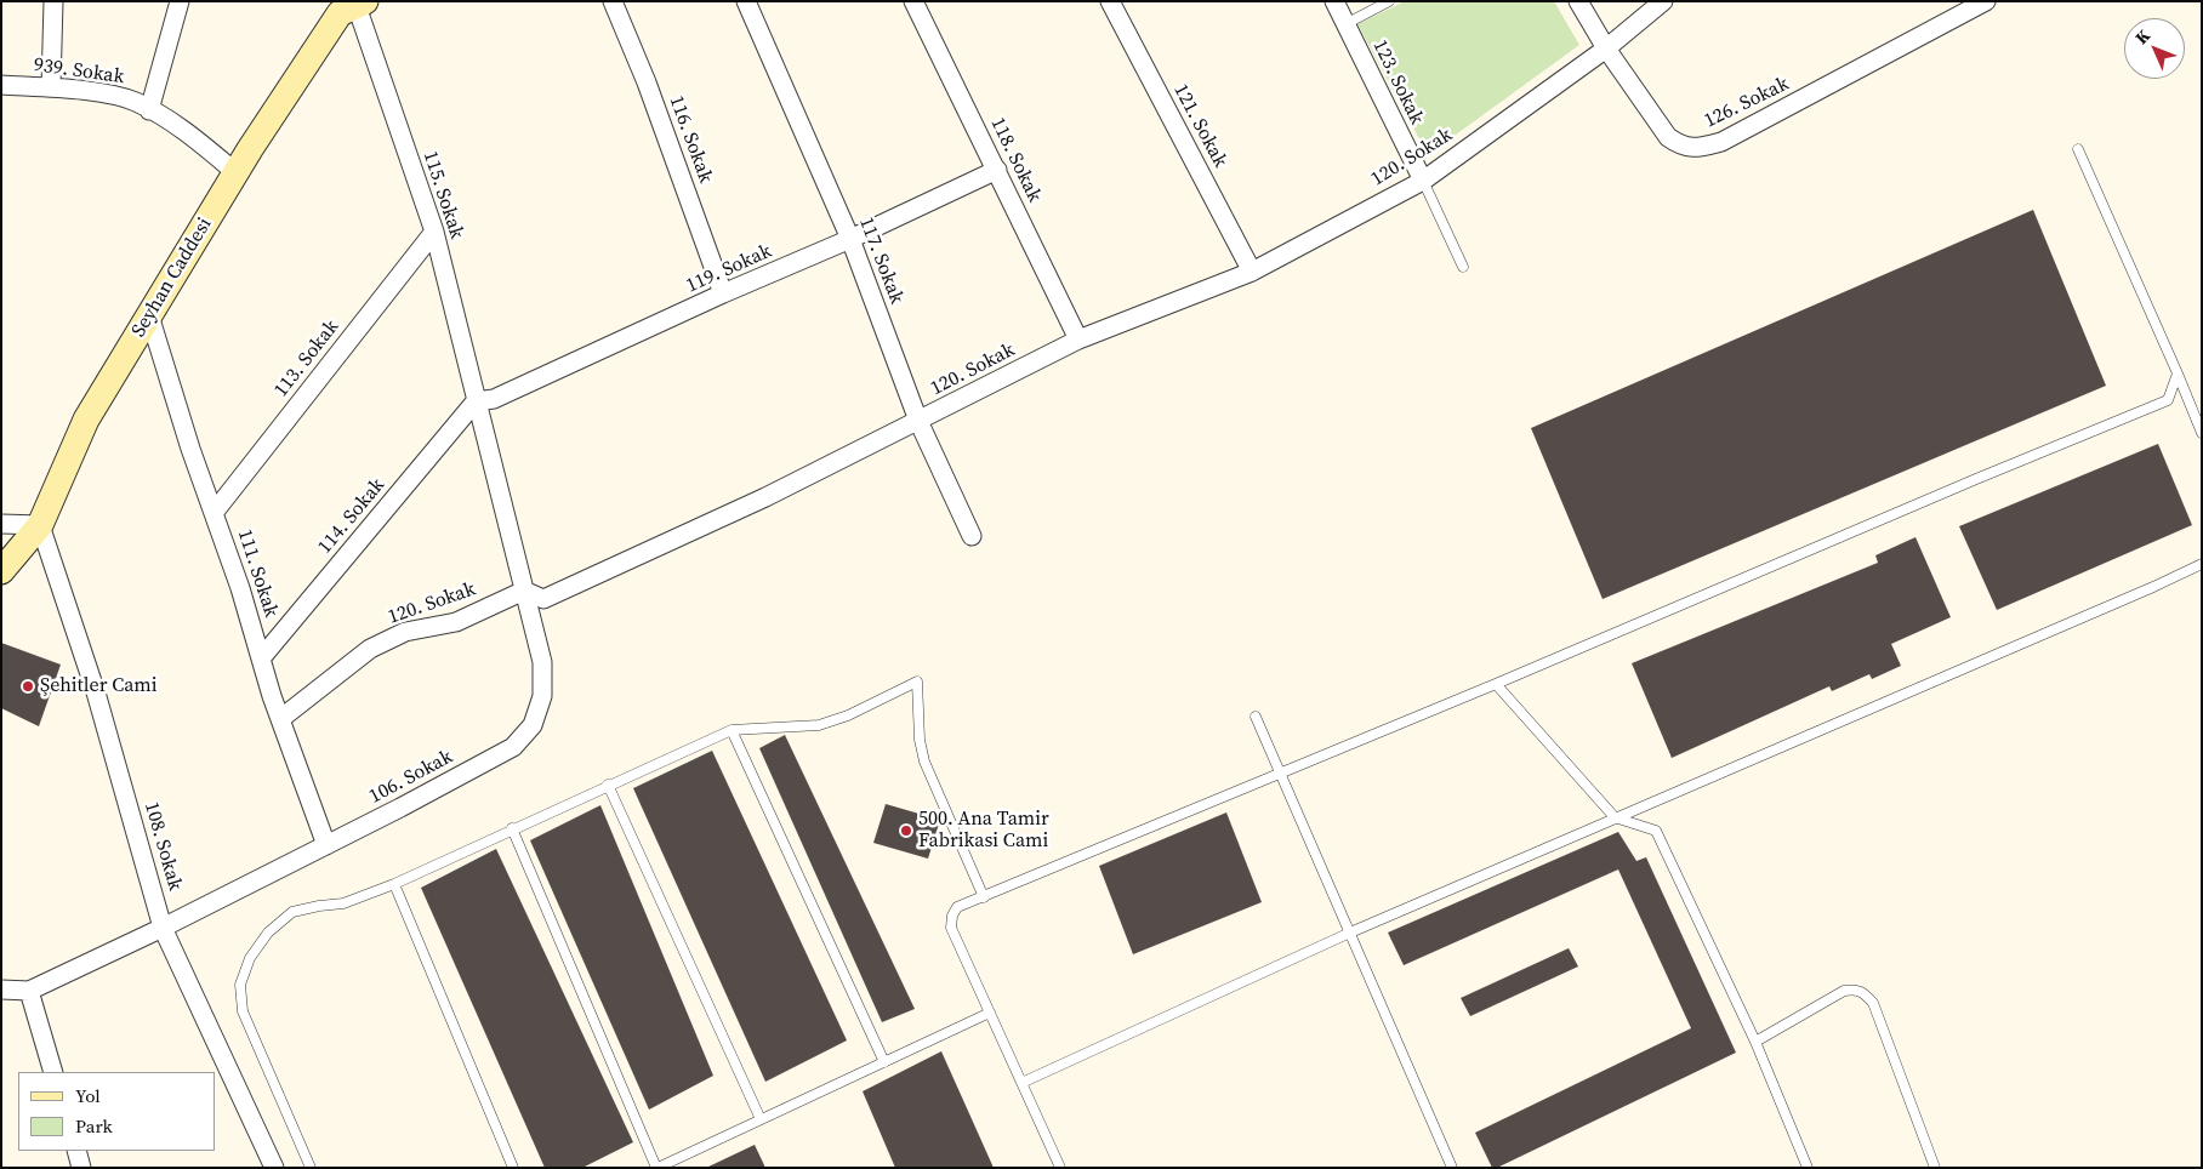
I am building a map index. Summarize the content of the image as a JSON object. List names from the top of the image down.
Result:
{
  "streets": {
    "main road": ["Seyhan Caddesi"],
    "street": [
      "939. Sokak",
      "123. Sokak",
      "126. Sokak",
      "121. Sokak",
      "116. Sokak",
      "120. Sokak",
      "118. Sokak",
      "115. Sokak",
      "117. Sokak",
      "119. Sokak",
      "113. Sokak",
      "114. Sokak",
      "111. Sokak",
      "106. Sokak",
      "108. Sokak"
    ]
  },
  "crossings": [
    ["939. Sokak", "Seyhan Caddesi"],
    ["123. Sokak", "120. Sokak"],
    ["126. Sokak", "120. Sokak"],
    ["121. Sokak", "120. Sokak"],
    ["116. Sokak", "119. Sokak"],
    ["120. Sokak", "118. Sokak"],
    ["120. Sokak", "117. Sokak"],
    ["120. Sokak", "111. Sokak"],
    ["120. Sokak", "106. Sokak"],
    ["118. Sokak", "119. Sokak"],
    ["115. Sokak", "119. Sokak"],
    ["115. Sokak", "Seyhan Caddesi"],
    ["115. Sokak", "113. Sokak"],
    ["115. Sokak", "114. Sokak"],
    ["115. Sokak", "106. Sokak"],
    ["117. Sokak", "119. Sokak"],
    ["119. Sokak", "114. Sokak"],
    ["119. Sokak", "106. Sokak"],
    ["Seyhan Caddesi", "111. Sokak"],
    ["Seyhan Caddesi", "108. Sokak"],
    ["113. Sokak", "111. Sokak"],
    ["114. Sokak", "111. Sokak"],
    ["114. Sokak", "106. Sokak"],
    ["111. Sokak", "106. Sokak"],
    ["106. Sokak", "108. Sokak"]
  ],
  "places": ["Şehitler Cami", "500. Ana Tamir Fabrikasi Cami"],
  "legend": ["Yol", "Park"],
  "north": "top left"
}
